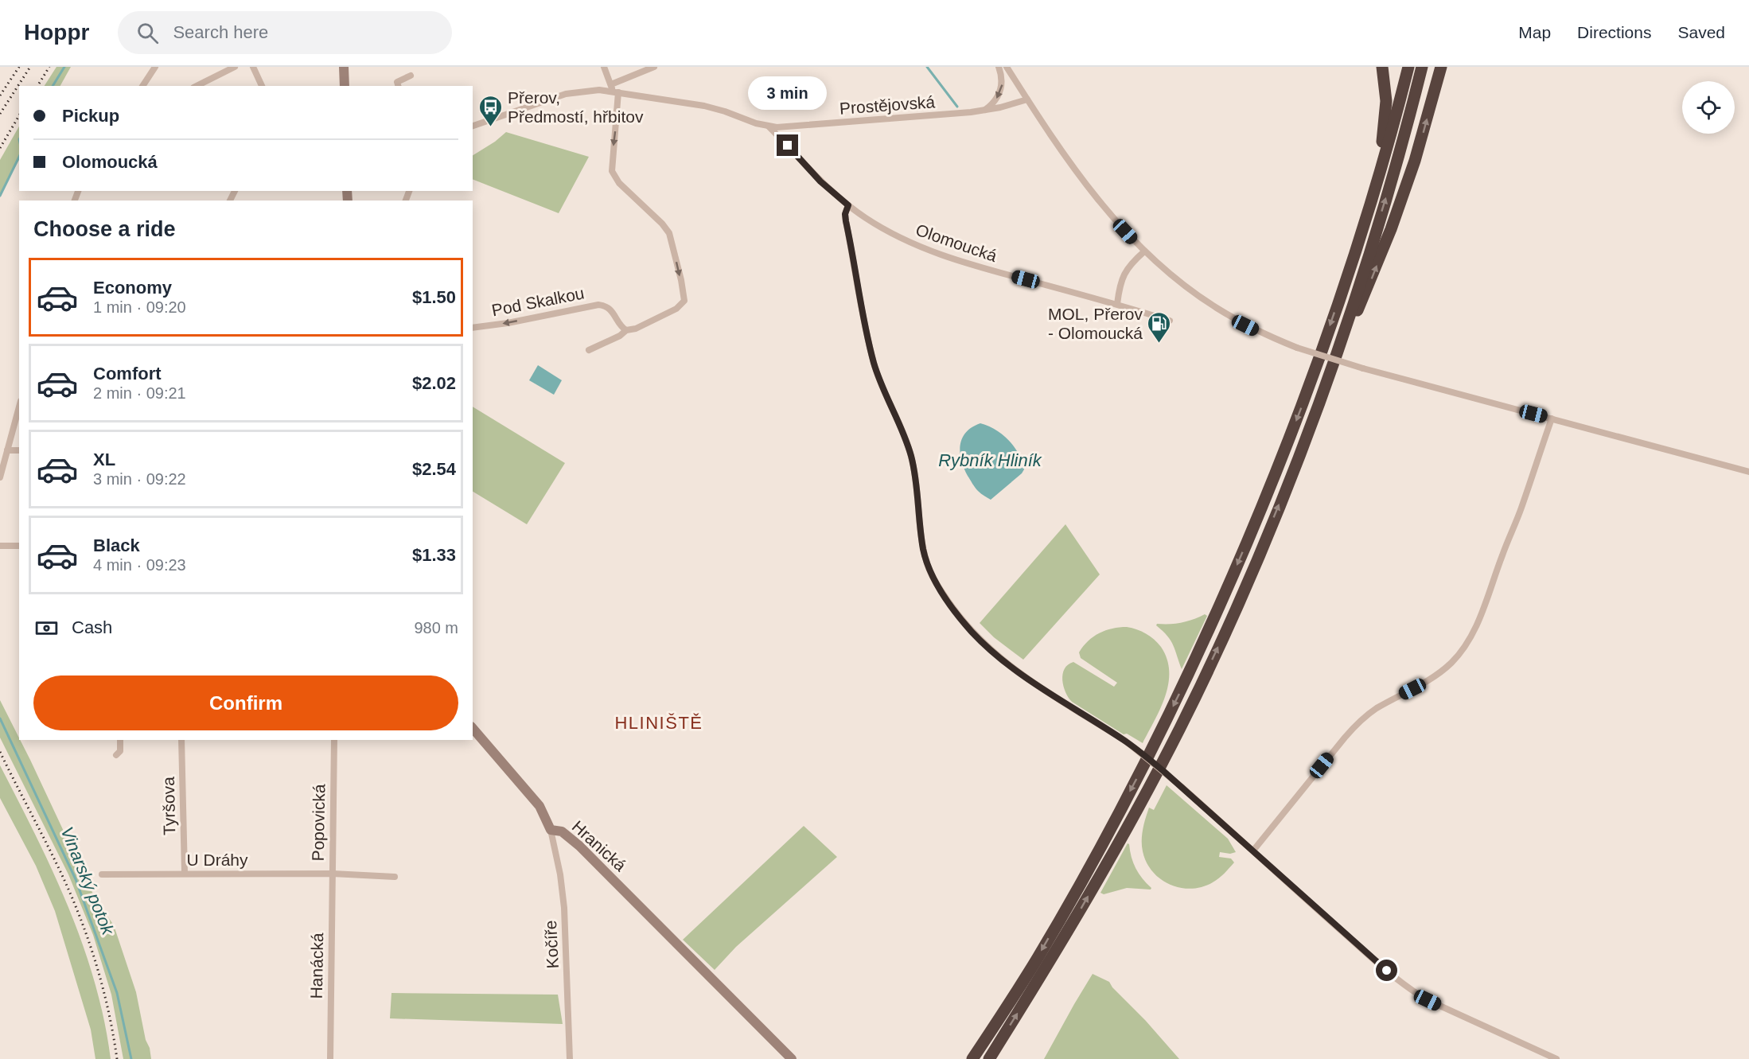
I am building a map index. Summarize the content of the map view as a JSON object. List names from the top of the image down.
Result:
{
  "streets": {
    "main road": ["Hranická"],
    "street": [
      "Prostějovská",
      "Olomoucká",
      "Pod Skalkou",
      "Tyršova",
      "Popovická",
      "U Dráhy",
      "Kočíře",
      "Hanácká"
    ]
  },
  "crossings": [
    ["Prostějovská", "Olomoucká"],
    ["Tyršova", "U Dráhy"],
    ["Popovická", "U Dráhy"],
    ["Popovická", "Hanácká"],
    ["Hranická", "Kočíře"],
    ["U Dráhy", "Hanácká"]
  ],
  "one_way": ["Pod Skalkou"],
  "districts": ["HLINIŠTĚ"],
  "water": ["Rybník Hliník", "Vinarský potok"],
  "places": {
    "bus stop": ["Přerov, Předmostí, hřbitov"],
    "fuel station": ["MOL, Přerov - Olomoucká"]
  },
  "page": {
    "header": "Hoppr",
    "search": "Search here",
    "nav": ["Map", "Directions", "Saved"],
    "bubble": "3 min",
    "banner": ["Pickup", "Olomoucká"],
    "heading": "Choose a ride",
    "list": [
      {
        "name": "Economy",
        "note": "1 min · 09:20",
        "value": "$1.50"
      },
      {
        "name": "Comfort",
        "note": "2 min · 09:21",
        "value": "$2.02"
      },
      {
        "name": "XL",
        "note": "3 min · 09:22",
        "value": "$2.54"
      },
      {
        "name": "Black",
        "note": "4 min · 09:23",
        "value": "$1.33"
      }
    ],
    "pay": ["Cash", "980 m"],
    "buttons": "Confirm"
  }
}
